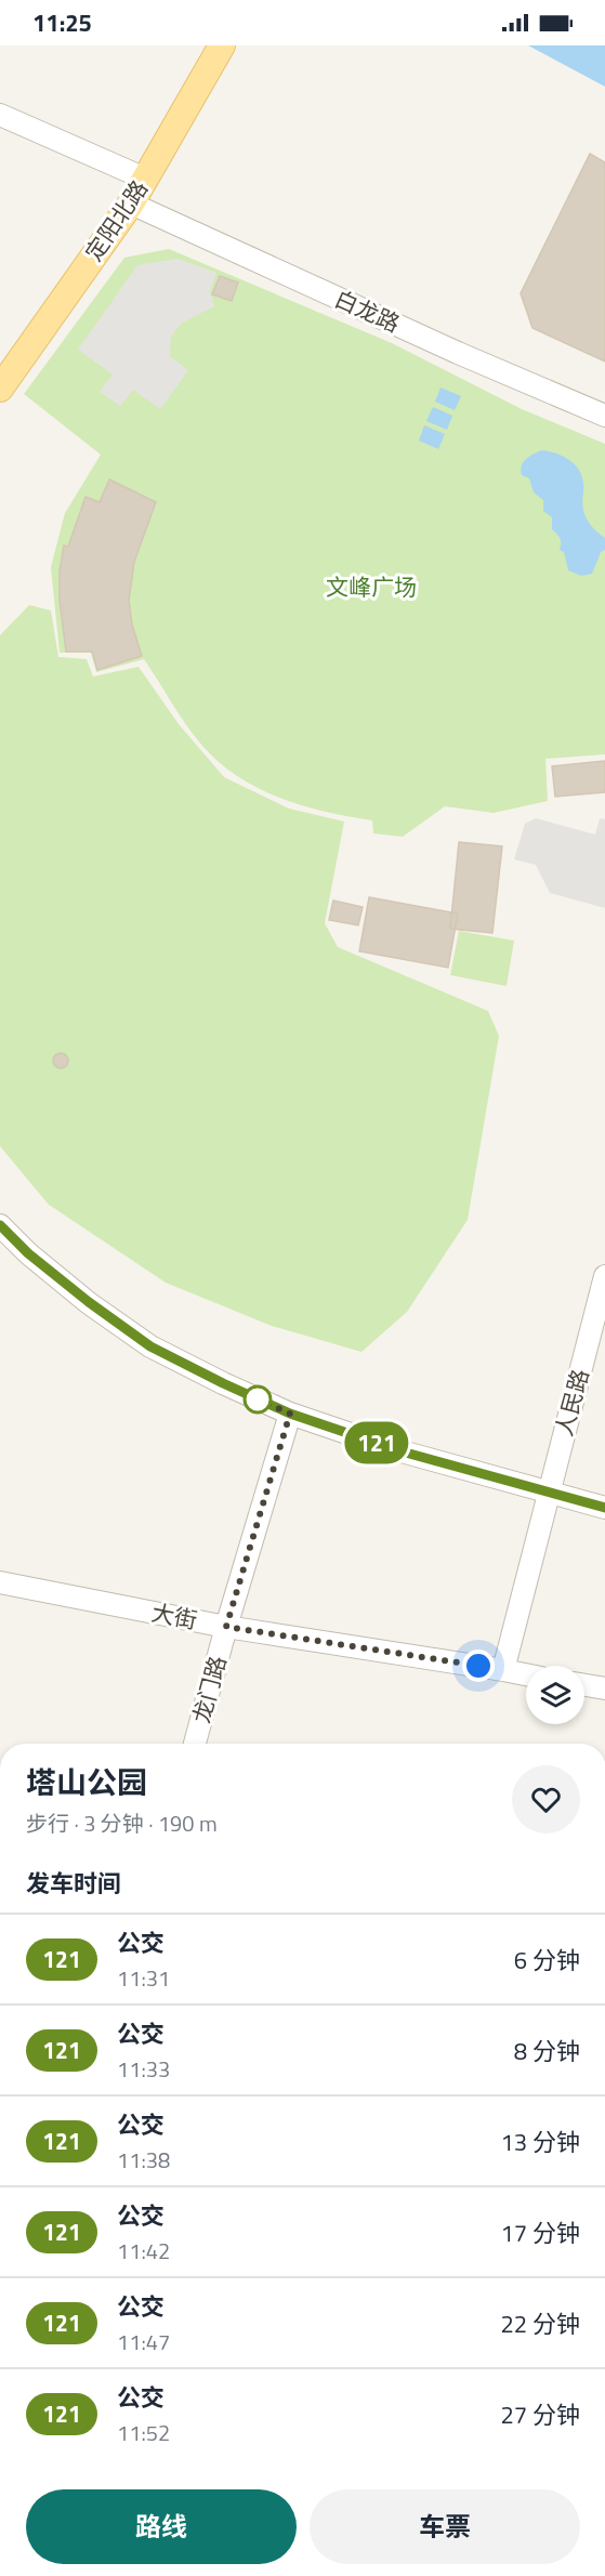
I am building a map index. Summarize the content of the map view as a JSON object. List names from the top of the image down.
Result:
{
  "streets": {
    "main road": ["定阳北路"],
    "street": [
      "白龙路",
      "人民路",
      "大街",
      "龙门路"
    ]
  },
  "crossings": [
    ["定阳北路", "白龙路"],
    ["人民路", "大街"],
    ["大街", "龙门路"]
  ],
  "parks": ["文峰广场"],
  "lines": ["bus line 121"],
  "page": {
    "status": "11:25",
    "on_map": "121",
    "heading": [
      ["塔山公园", "步行 · 3 分钟 · 190 m"],
      "发车时间"
    ],
    "list": [
      {
        "mark": "121",
        "name": "公交",
        "note": "11:31",
        "value": "6 分钟"
      },
      {
        "mark": "121",
        "name": "公交",
        "note": "11:33",
        "value": "8 分钟"
      },
      {
        "mark": "121",
        "name": "公交",
        "note": "11:38",
        "value": "13 分钟"
      },
      {
        "mark": "121",
        "name": "公交",
        "note": "11:42",
        "value": "17 分钟"
      },
      {
        "mark": "121",
        "name": "公交",
        "note": "11:47",
        "value": "22 分钟"
      },
      {
        "mark": "121",
        "name": "公交",
        "note": "11:52",
        "value": "27 分钟"
      }
    ],
    "buttons": ["路线", "车票"]
  }
}
